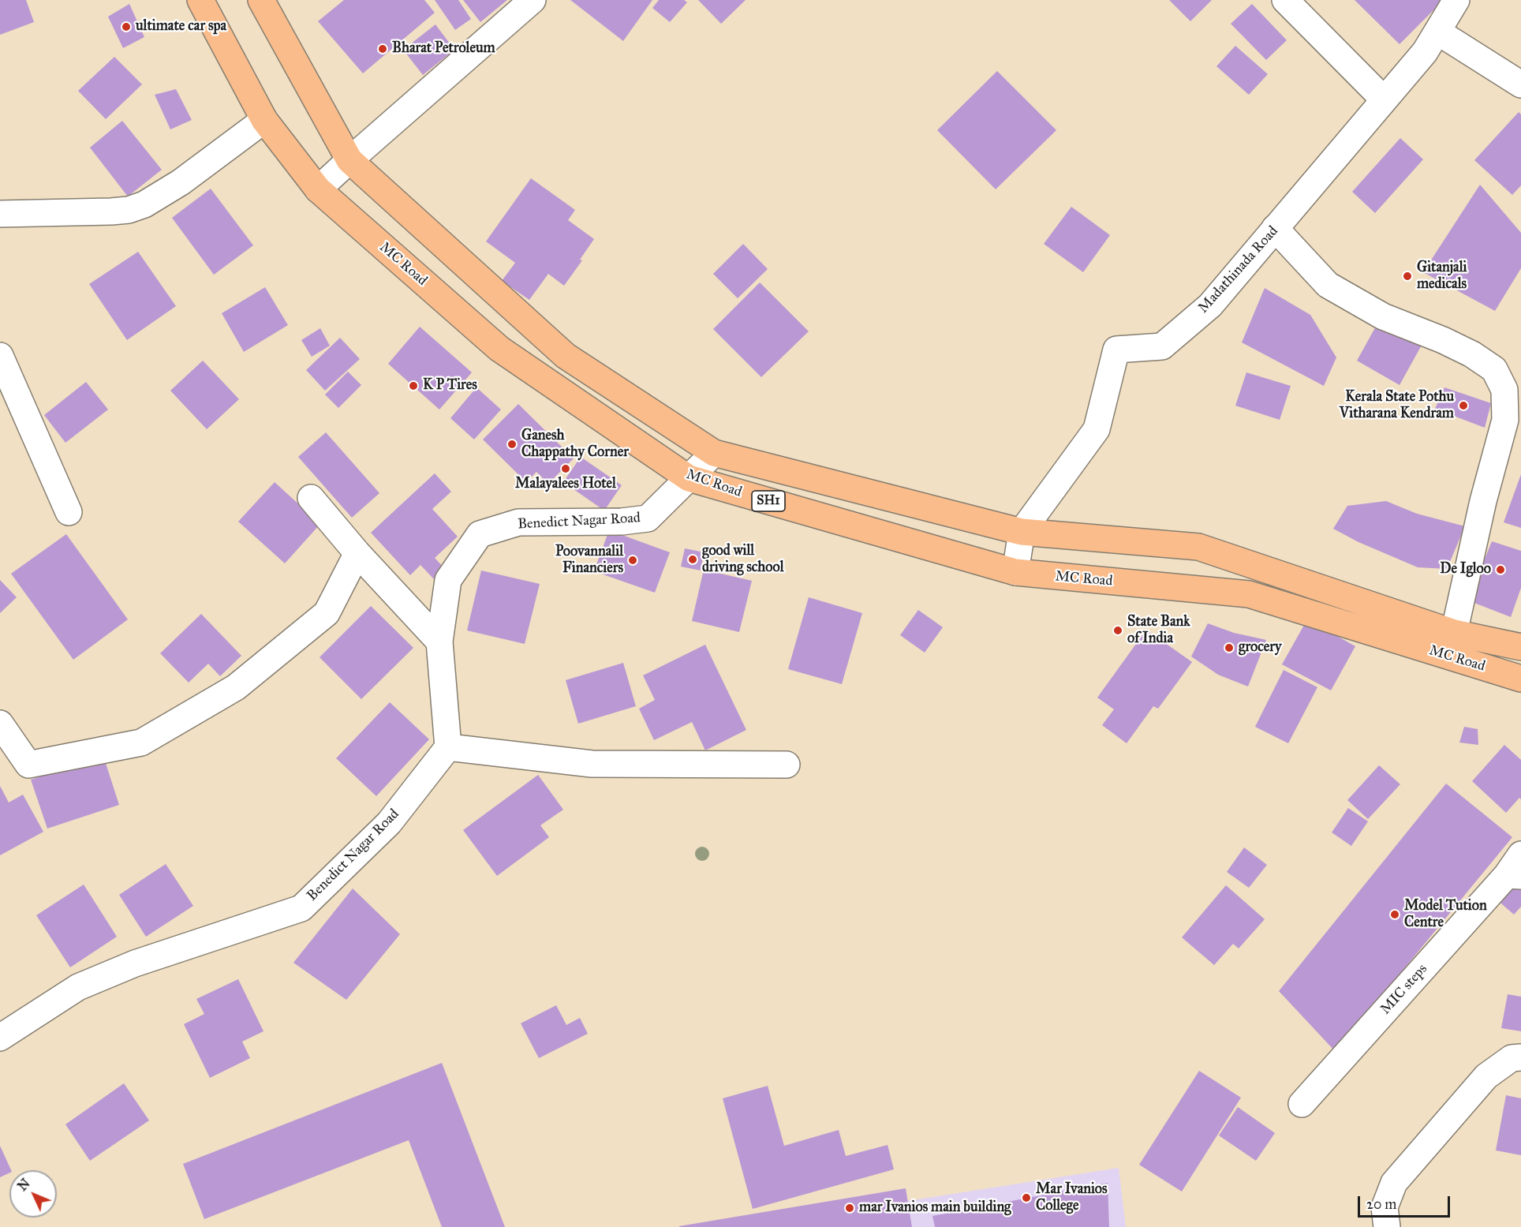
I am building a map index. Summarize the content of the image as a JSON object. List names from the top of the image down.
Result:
{
  "streets": {
    "main road": ["MC Road", "SH1"],
    "street": ["Madathinada Road", "Benedict Nagar Road", "MIC steps"]
  },
  "crossings": [
    ["MC Road", "Madathinada Road"],
    ["MC Road", "Benedict Nagar Road"]
  ],
  "places": [
    "ultimate car spa",
    "Bharat Petroleum",
    "Gitanjali medicals",
    "K P Tires",
    "Kerala State Pothu Vitharana Kendram",
    "Ganesh Chappathy Corner",
    "Malayalees Hotel",
    "good will driving school",
    "Poovannalil Financiers",
    "De Igloo",
    "State Bank of India",
    "grocery",
    "Model Tution Centre",
    "Mar Ivanios College",
    "mar Ivanios main building"
  ],
  "scale_bar": "20 m",
  "north": "top left"
}
